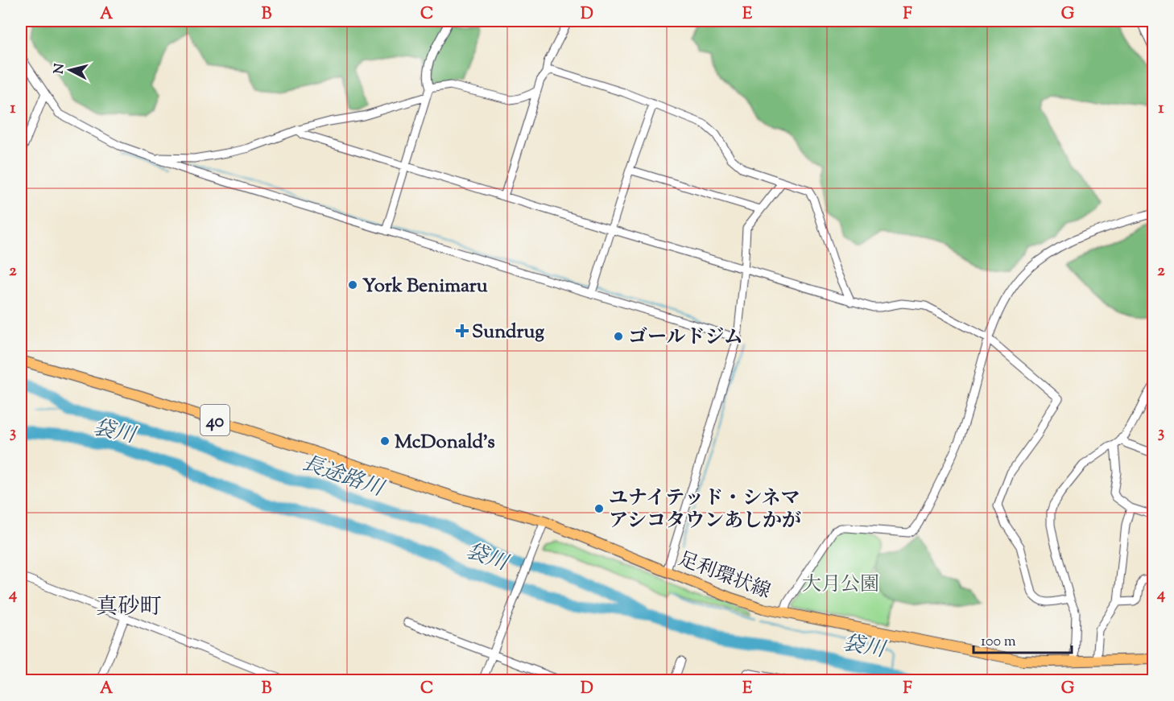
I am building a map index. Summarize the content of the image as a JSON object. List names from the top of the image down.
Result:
{
  "streets": {
    "main road": ["40", "足利環状線"]
  },
  "districts": ["真砂町"],
  "water": ["袋川", "長途路川"],
  "parks": ["大月公園"],
  "places": {
    "other": [
      "York Benimaru",
      "ゴールドジム",
      "McDonald's",
      "ユナイテッド・シネマ アシコタウンあしかが"
    ],
    "health": ["Sundrug"]
  },
  "scale_bar": "100 m",
  "north": "left",
  "grid": {
    "columns": [
      "A",
      "B",
      "C",
      "D",
      "E",
      "F",
      "G"
    ],
    "rows": [
      "1",
      "2",
      "3",
      "4"
    ]
  }
}
